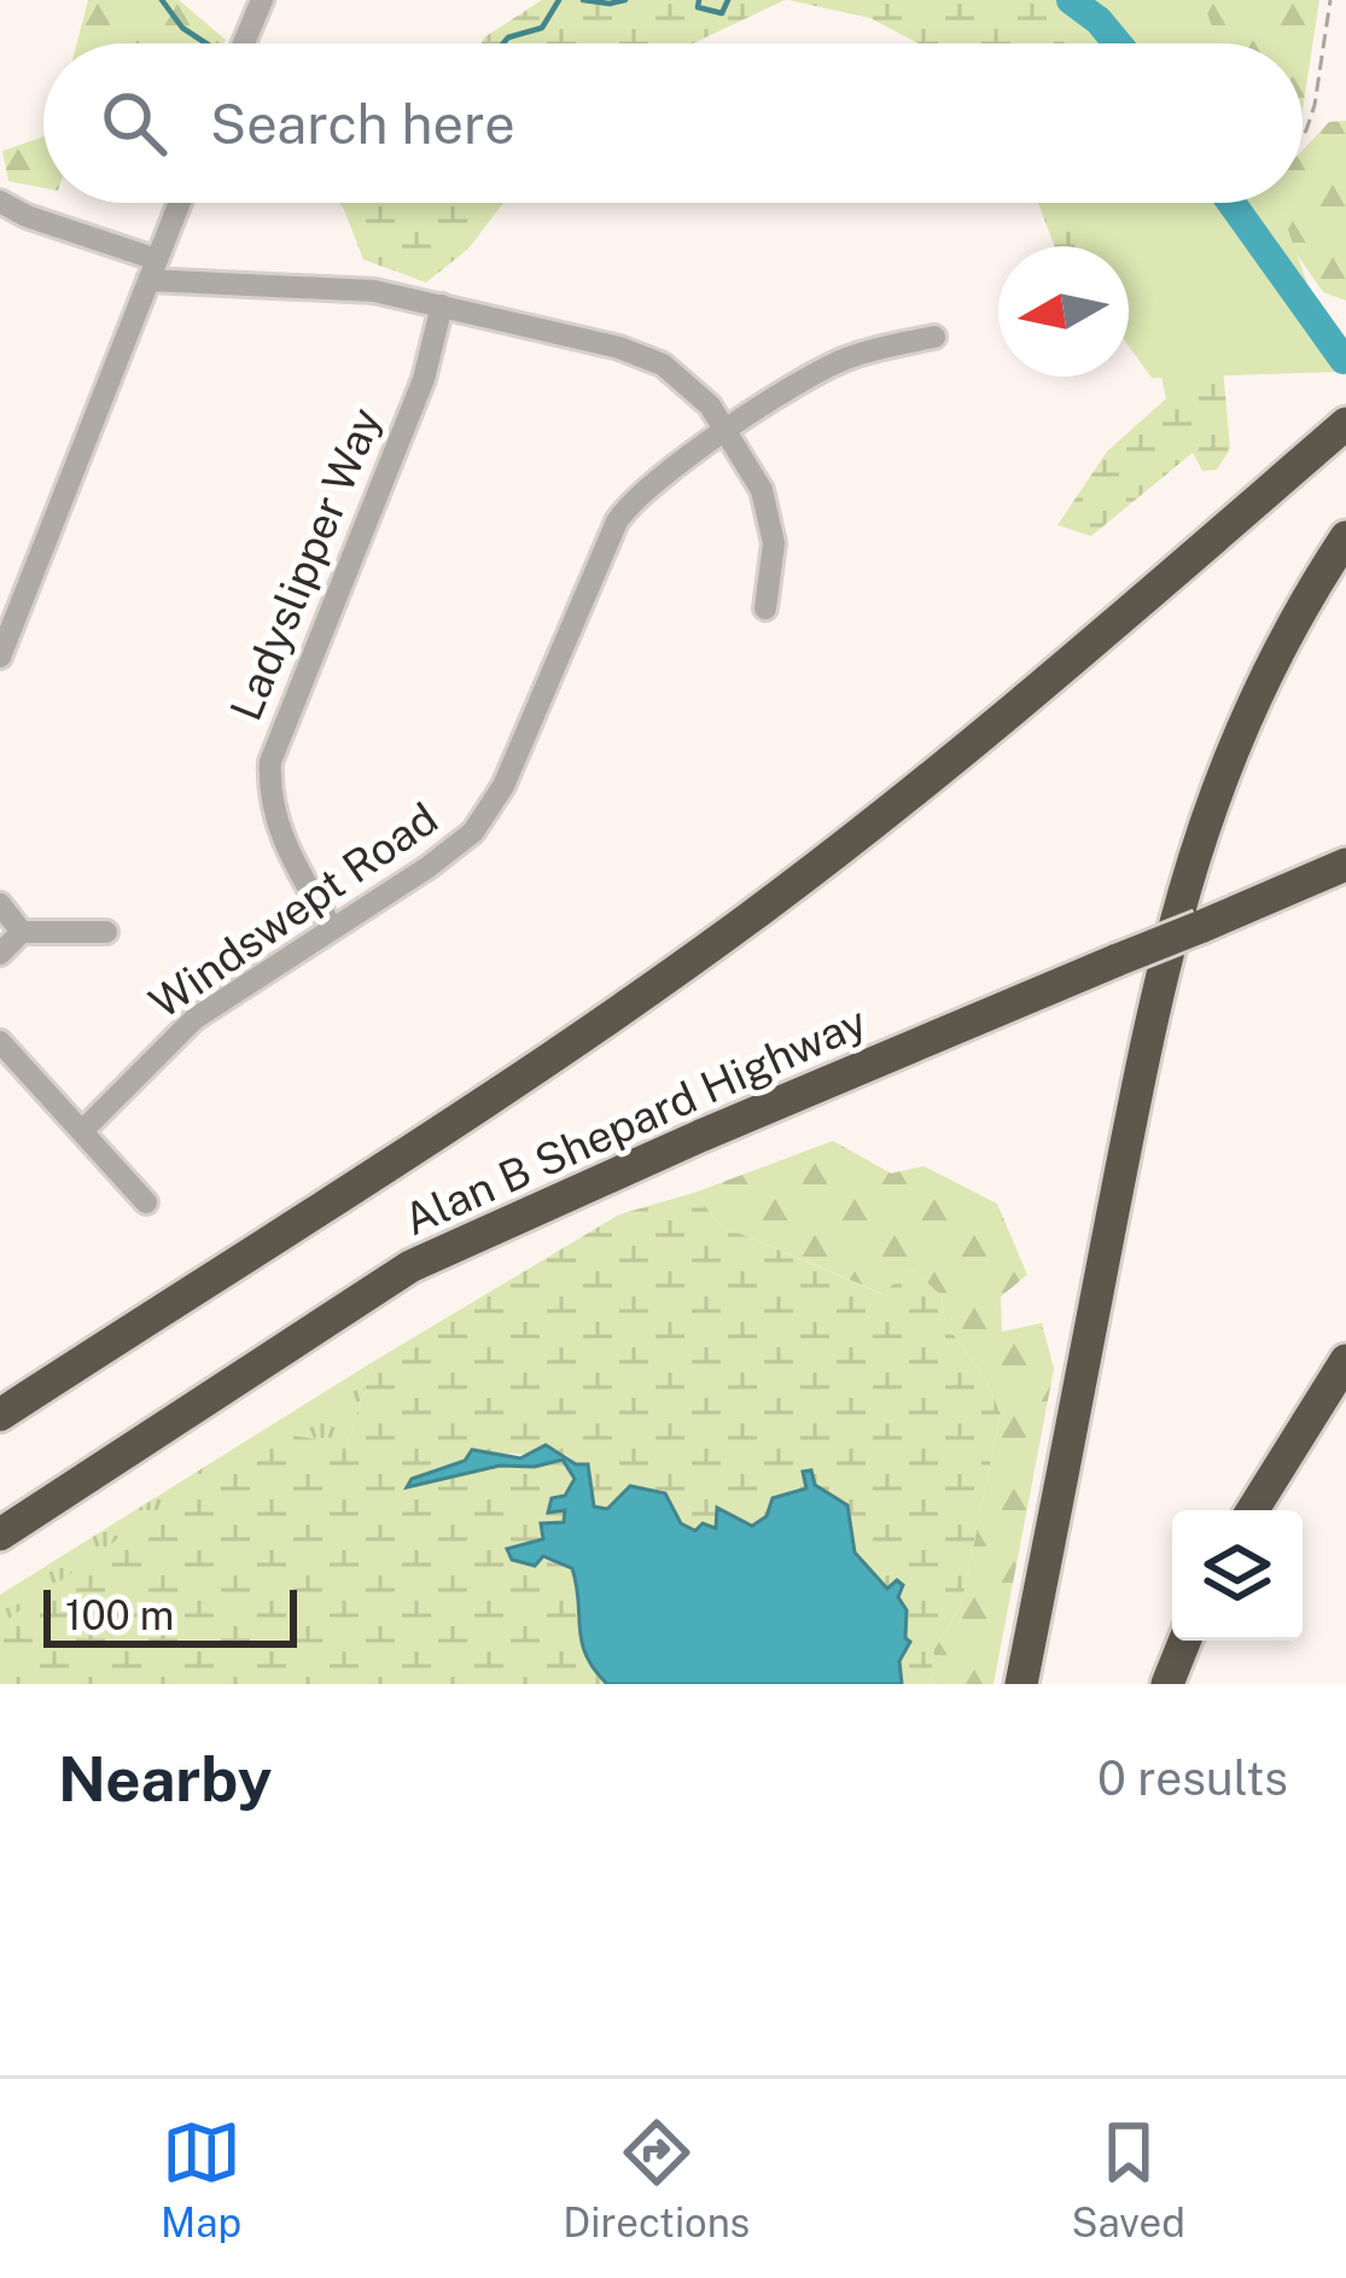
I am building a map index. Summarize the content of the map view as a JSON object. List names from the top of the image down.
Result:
{
  "streets": {
    "highway": ["Alan B Shepard Highway"],
    "street": ["Ladyslipper Way", "Windswept Road"]
  },
  "crossings": [
    ["Ladyslipper Way", "Windswept Road"]
  ],
  "scale_bar": "100 m",
  "north": "left",
  "page": {
    "search": "Search here",
    "scale": "100 m",
    "heading": ["Nearby", "0 results"],
    "nav": ["Map", "Directions", "Saved"]
  }
}
